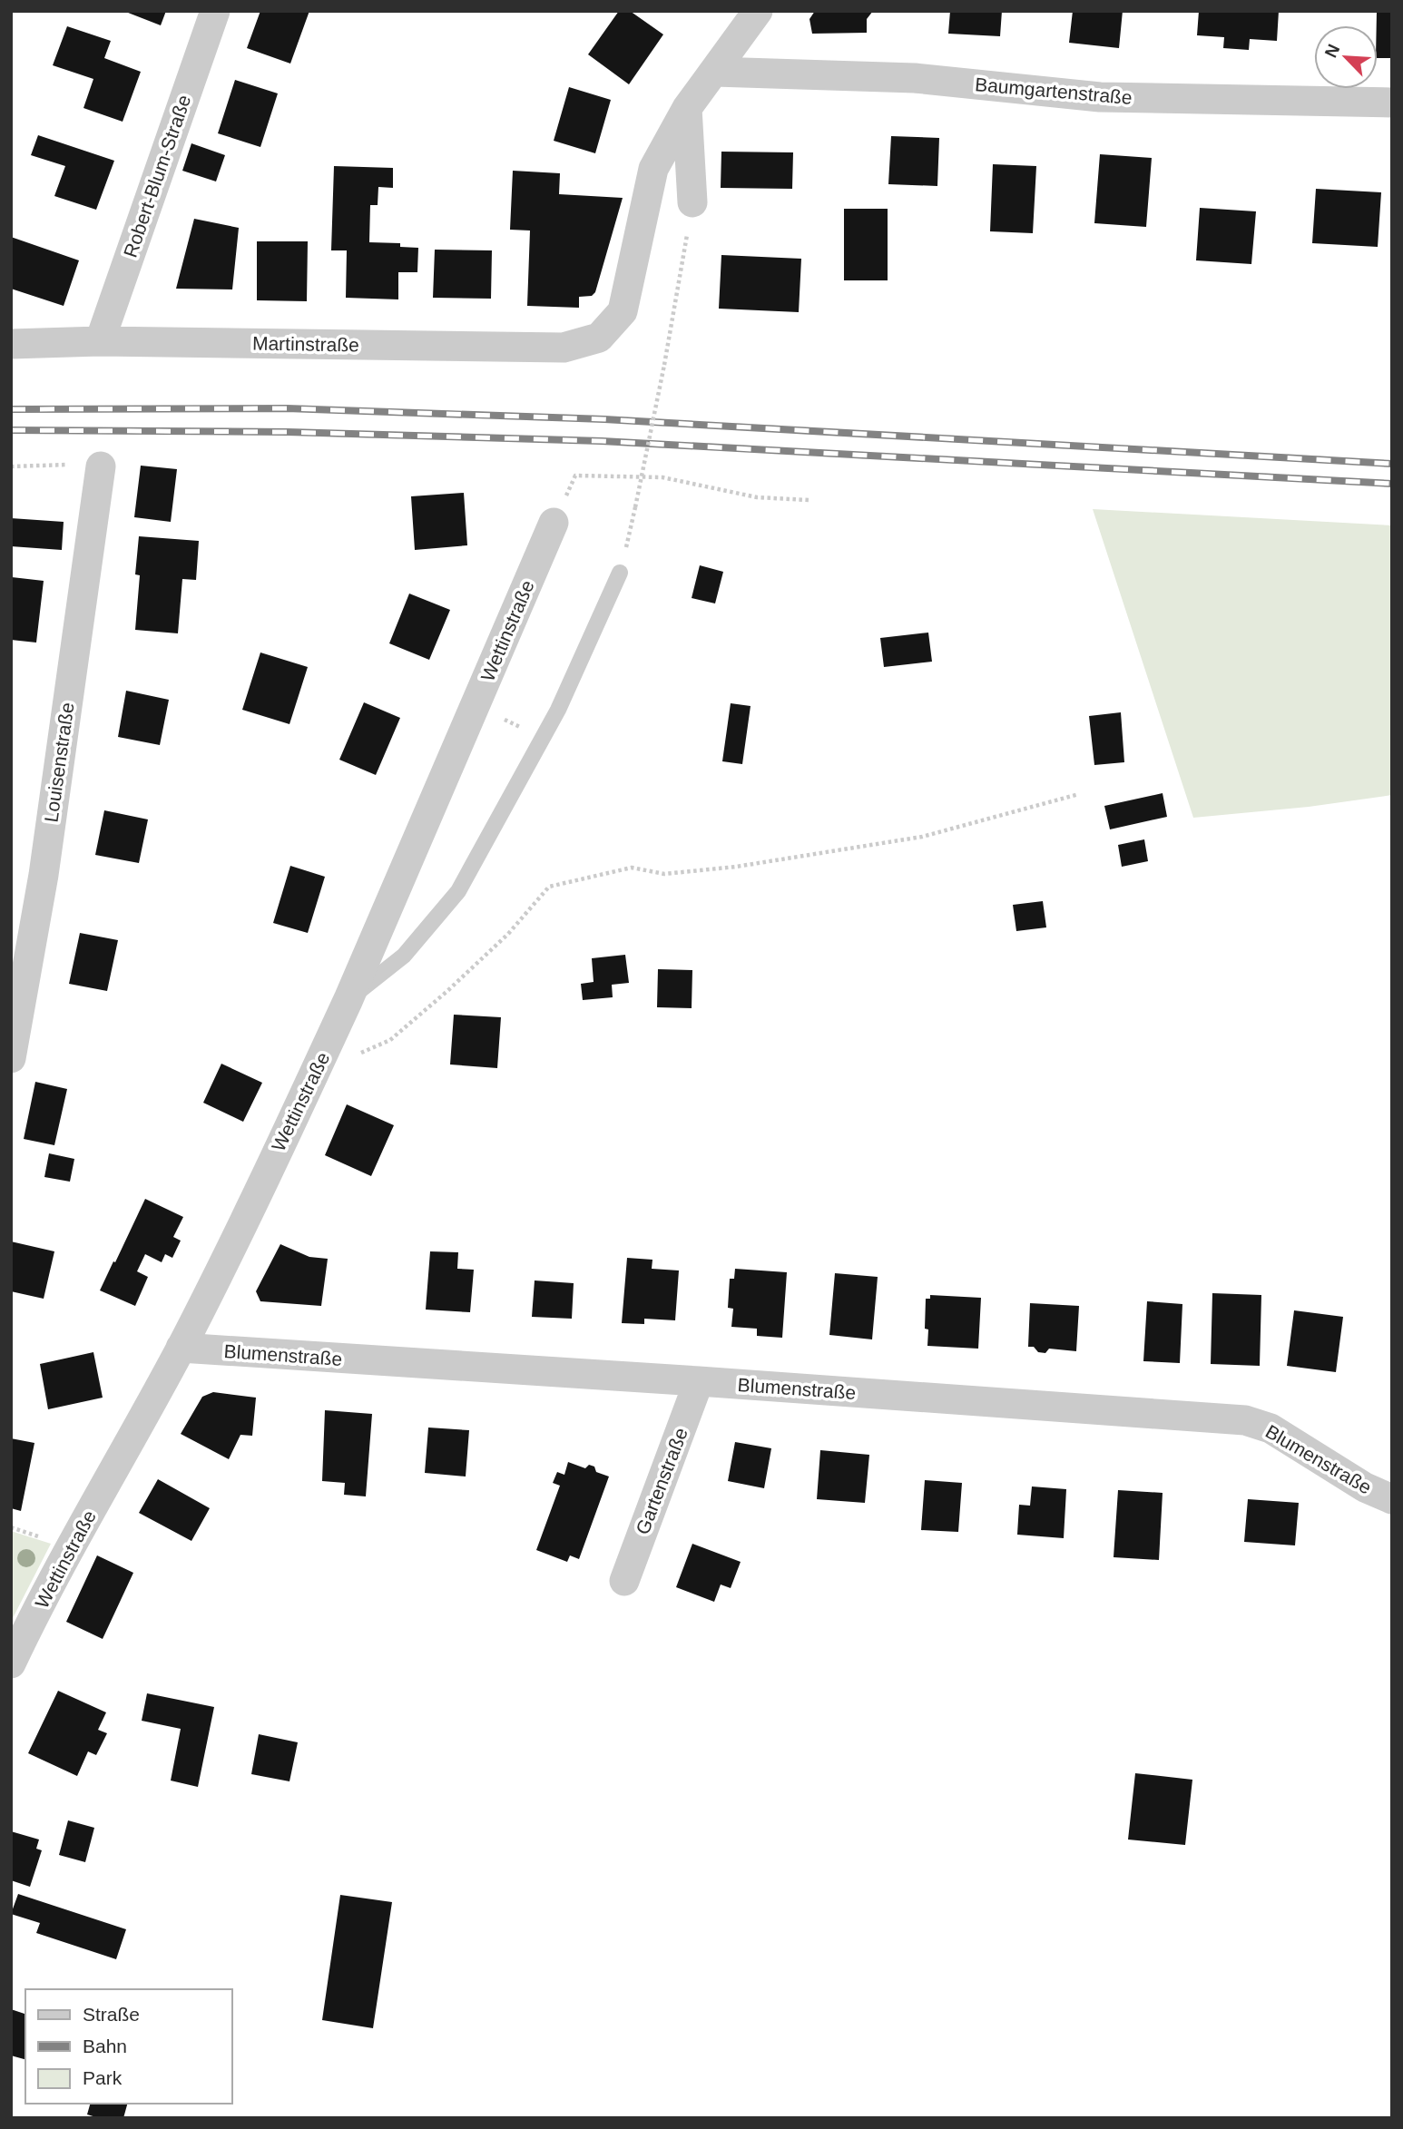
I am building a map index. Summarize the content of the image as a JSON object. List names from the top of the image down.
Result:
{
  "streets": {
    "street": [
      "Baumgartenstraße",
      "Robert-Blum-Straße",
      "Martinstraße",
      "Wettinstraße",
      "Louisenstraße",
      "Blumenstraße",
      "Gartenstraße"
    ]
  },
  "crossings": [
    ["Robert-Blum-Straße", "Martinstraße"],
    ["Wettinstraße", "Blumenstraße"],
    ["Blumenstraße", "Gartenstraße"]
  ],
  "legend": ["Straße", "Bahn", "Park"],
  "north": "top left"
}
